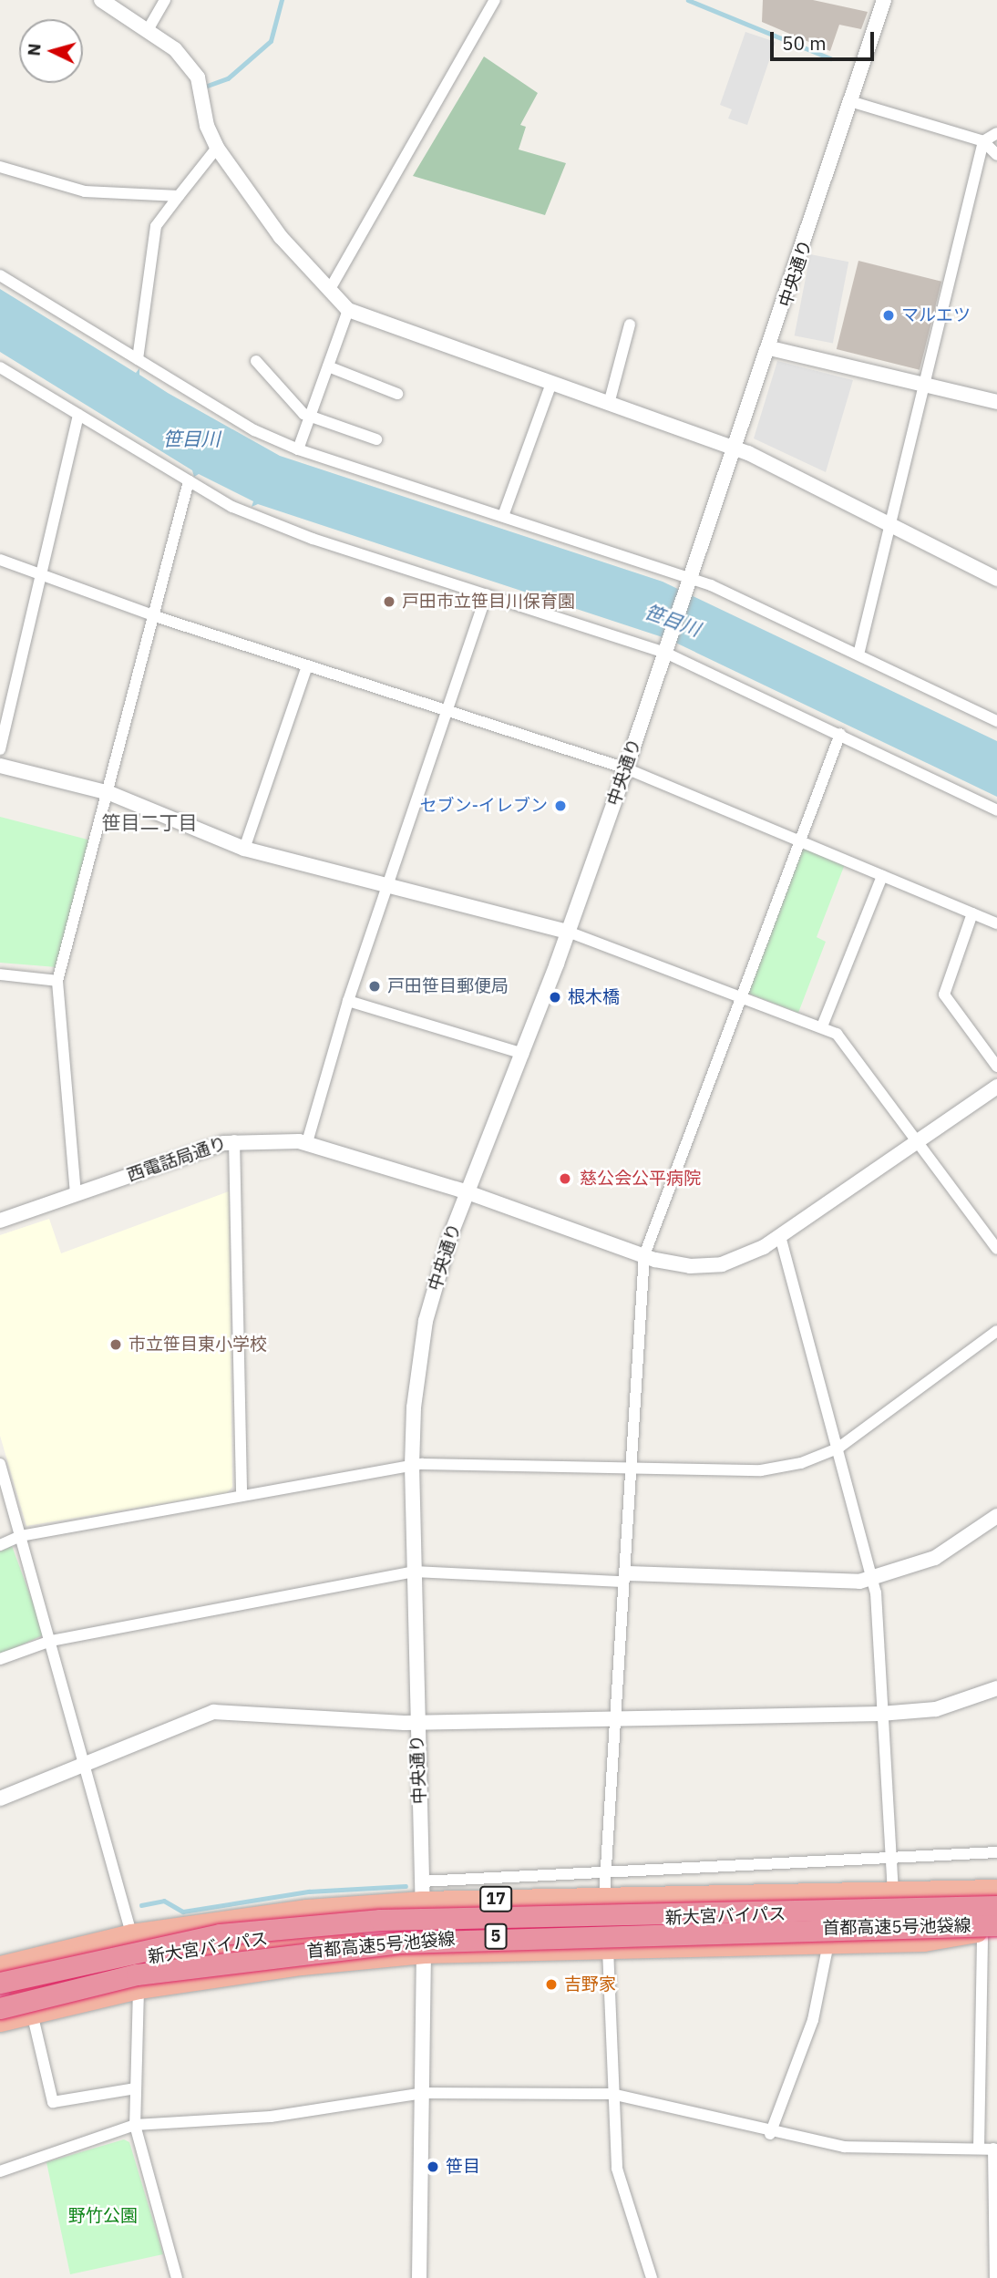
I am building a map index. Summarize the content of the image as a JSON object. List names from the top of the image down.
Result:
{
  "streets": {
    "highway": [
      "17",
      "新大宮バイパス",
      "首都高速5号池袋線",
      "5"
    ],
    "street": ["中央通り", "西電話局通り"]
  },
  "crossings": [
    ["中央通り", "西電話局通り"],
    ["中央通り", "17"],
    ["新大宮バイパス", "首都高速5号池袋線"]
  ],
  "districts": ["笹目二丁目"],
  "water": ["笹目川"],
  "parks": ["野竹公園"],
  "places": [
    "マルエツ",
    "戸田市立笹目川保育園",
    "セブン-イレブン",
    "戸田笹目郵便局",
    "根木橋",
    "慈公会公平病院",
    "市立笹目東小学校",
    "吉野家",
    "笹目"
  ],
  "scale_bar": "50 m",
  "north": "left"
}
